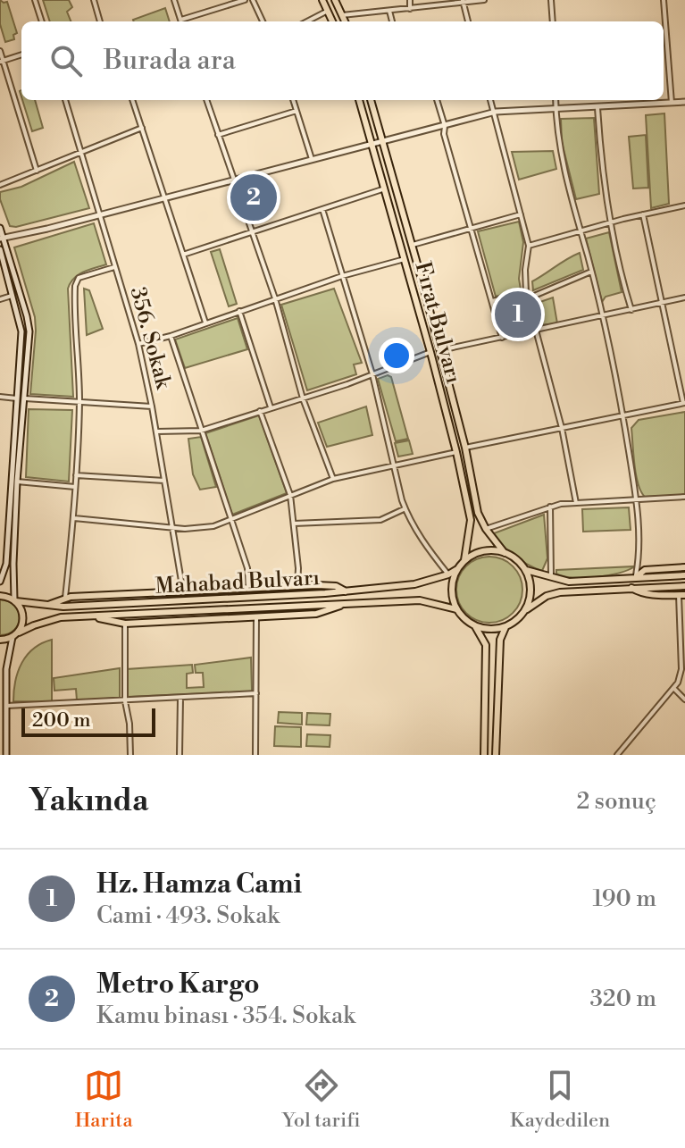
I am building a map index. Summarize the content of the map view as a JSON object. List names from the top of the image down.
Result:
{
  "streets": {
    "main road": ["Fırat Bulvarı", "Mahabad Bulvarı"],
    "street": ["356. Sokak"]
  },
  "crossings": [
    ["Fırat Bulvarı", "Mahabad Bulvarı"]
  ],
  "scale_bar": "200 m",
  "page": {
    "search": "Burada ara",
    "pins": ["2", "1"],
    "scale": "200 m",
    "heading": ["Yakında", "2 sonuç"],
    "list": [
      {
        "mark": "1",
        "name": "Hz. Hamza Cami",
        "note": "Cami · 493. Sokak",
        "value": "190 m"
      },
      {
        "mark": "2",
        "name": "Metro Kargo",
        "note": "Kamu binası · 354. Sokak",
        "value": "320 m"
      }
    ],
    "nav": ["Harita", "Yol tarifi", "Kaydedilen"]
  }
}
